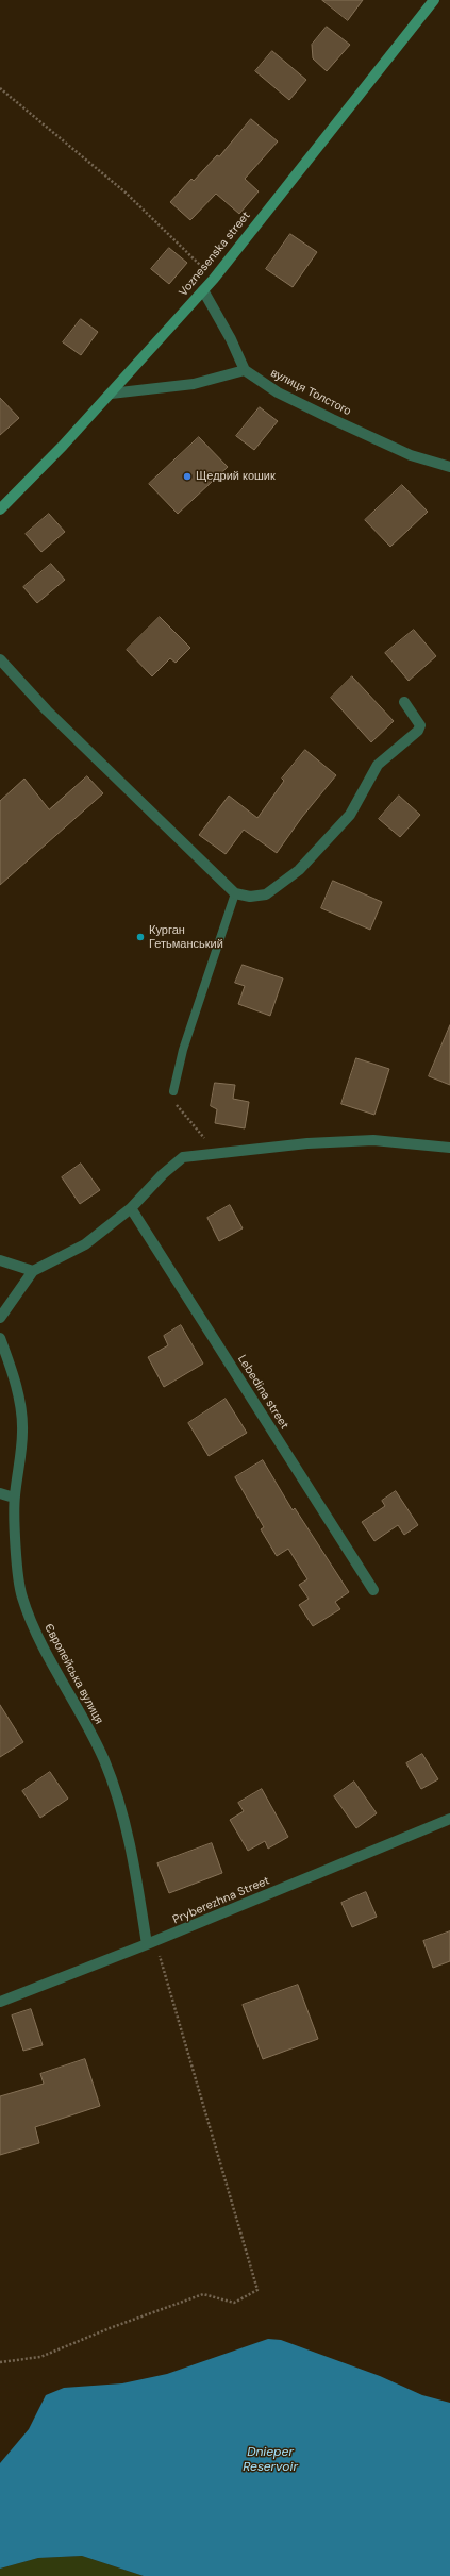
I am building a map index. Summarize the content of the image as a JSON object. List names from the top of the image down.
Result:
{
  "streets": {
    "main road": ["Voznesenska street"],
    "street": [
      "вулиця Толстого",
      "Lebedina street",
      "Європейська вулиця",
      "Pryberezhna Street"
    ]
  },
  "crossings": [
    ["Європейська вулиця", "Pryberezhna Street"]
  ],
  "water": ["Dnieper Reservoir"],
  "places": ["Щедрий кошик", "Курган Гетьманський"]
}
